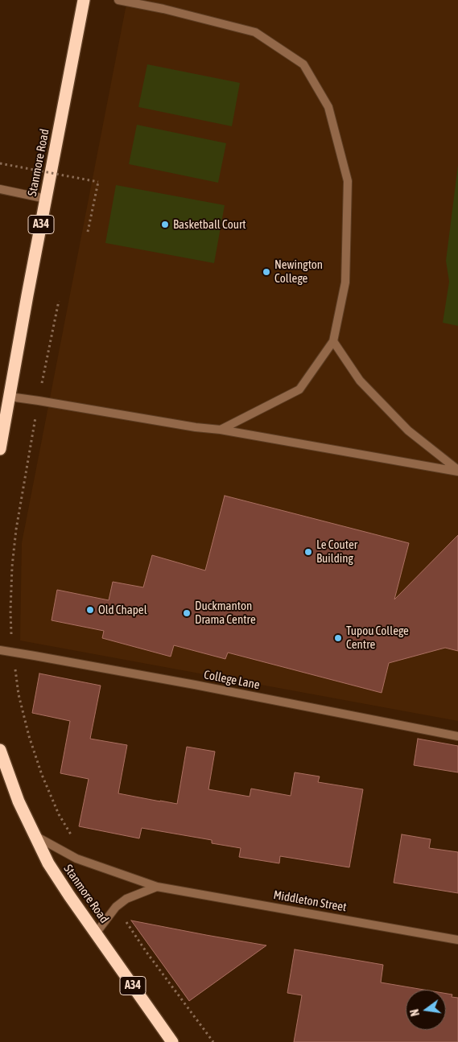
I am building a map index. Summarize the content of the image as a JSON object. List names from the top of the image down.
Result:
{
  "streets": {
    "highway": ["Stanmore Road", "A34"],
    "street": ["College Lane", "Middleton Street"]
  },
  "crossings": [
    ["Stanmore Road", "Middleton Street"]
  ],
  "places": [
    "Basketball Court",
    "Newington College",
    "Le Couter Building",
    "Old Chapel",
    "Duckmanton Drama Centre",
    "Tupou College Centre"
  ],
  "north": "left"
}
